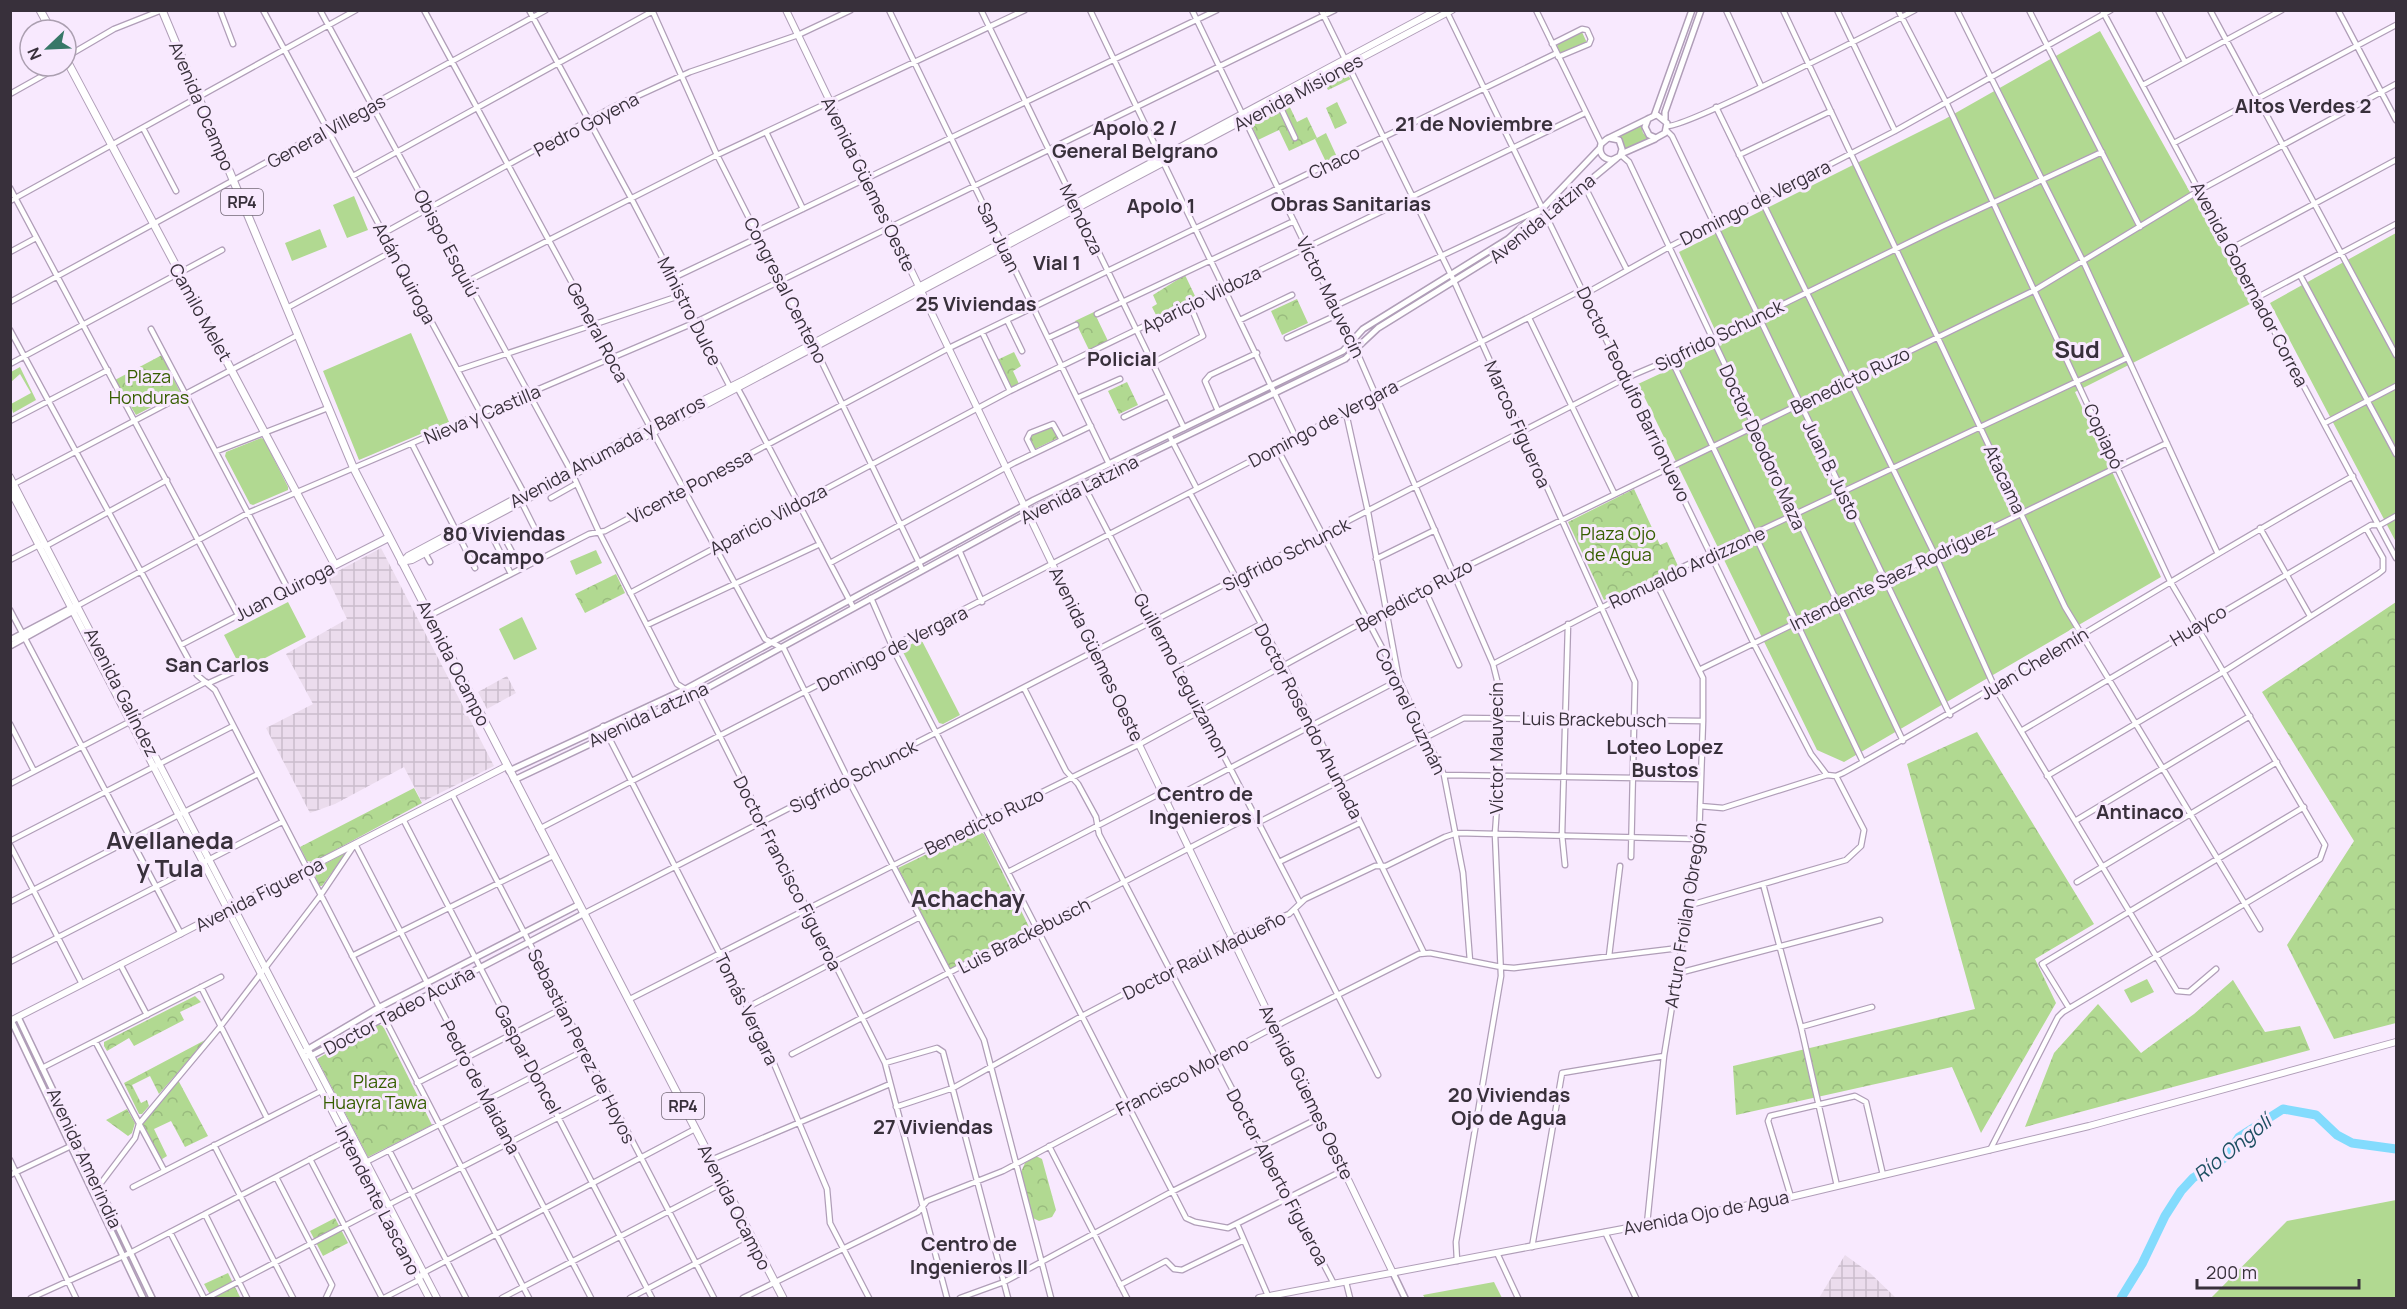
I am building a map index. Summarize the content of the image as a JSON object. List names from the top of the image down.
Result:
{
  "streets": {
    "main road": [
      "Avenida Misiones",
      "Avenida Ocampo",
      "Avenida Güemes Oeste",
      "RP4",
      "Camilo Melet",
      "Avenida Ahumada y Barros",
      "Juan Quiroga",
      "Avenida Galíndez",
      "Avenida Figueroa",
      "Intendente Lascano",
      "Avenida Ojo de Agua"
    ],
    "street": [
      "Pedro Goyena",
      "General Villegas",
      "Chaco",
      "Domingo de Vergara",
      "Avenida Latzina",
      "Mendoza",
      "San Juan",
      "Obispo Esquiú",
      "Adán Quiroga",
      "Avenida Gobernador Correa",
      "Congresal Centeno",
      "Víctor Mauvecín",
      "Aparicio Vildoza",
      "Ministro Dulce",
      "General Roca",
      "Sigfrido Schunck",
      "Benedicto Ruzo",
      "Doctor Teodulfo Barrionuevo",
      "Nieva y Castilla",
      "Marcos Figueroa",
      "Copiapó",
      "Doctor Deodoro Maza",
      "Juan B. Justo",
      "Atacama",
      "Vicente Ponessa",
      "Romualdo Ardizzone",
      "Intendente Saez Rodríguez",
      "Huayco",
      "Juan Chelemín",
      "Guillermo Leguizamon",
      "Coronel Guzmán",
      "Luis Brackebusch",
      "Doctor Rosendo Ahumada",
      "Doctor Francisco Figueroa",
      "Arturo Froilan Obregón",
      "Doctor Raúl Madueño",
      "Tomás Vergara",
      "Doctor Tadeo Acuña",
      "Sebastian Perez de Hoyos",
      "Gaspar Doncel",
      "Francisco Moreno",
      "Pedro de Maidana",
      "Avenida Amerindia",
      "Doctor Alberto Figueroa"
    ]
  },
  "crossings": [
    ["Avenida Misiones", "Avenida Güemes Oeste"],
    ["Avenida Misiones", "Mendoza"],
    ["Avenida Misiones", "San Juan"],
    ["Avenida Misiones", "Víctor Mauvecín"],
    ["Avenida Misiones", "Doctor Teodulfo Barrionuevo"],
    ["Avenida Misiones", "Marcos Figueroa"],
    ["Avenida Misiones", "Avenida Ahumada y Barros"],
    ["Avenida Ocampo", "General Villegas"],
    ["Avenida Ocampo", "Domingo de Vergara"],
    ["Avenida Ocampo", "Avenida Latzina"],
    ["Avenida Ocampo", "Sigfrido Schunck"],
    ["Avenida Ocampo", "Benedicto Ruzo"],
    ["Avenida Ocampo", "Nieva y Castilla"],
    ["Avenida Ocampo", "Avenida Ahumada y Barros"],
    ["Avenida Ocampo", "Vicente Ponessa"],
    ["Avenida Ocampo", "Juan Quiroga"],
    ["Avenida Ocampo", "Avenida Figueroa"],
    ["Avenida Ocampo", "Doctor Tadeo Acuña"],
    ["Avenida Ocampo", "Francisco Moreno"],
    ["Pedro Goyena", "Avenida Güemes Oeste"],
    ["Pedro Goyena", "Obispo Esquiú"],
    ["Pedro Goyena", "Adán Quiroga"],
    ["Pedro Goyena", "Congresal Centeno"],
    ["Pedro Goyena", "Ministro Dulce"],
    ["Pedro Goyena", "General Roca"],
    ["General Villegas", "Obispo Esquiú"],
    ["General Villegas", "Adán Quiroga"],
    ["General Villegas", "Ministro Dulce"],
    ["General Villegas", "Camilo Melet"],
    ["General Villegas", "General Roca"],
    ["Chaco", "Avenida Güemes Oeste"],
    ["Chaco", "Mendoza"],
    ["Chaco", "San Juan"],
    ["Chaco", "Víctor Mauvecín"],
    ["Chaco", "Doctor Teodulfo Barrionuevo"],
    ["Chaco", "Marcos Figueroa"],
    ["Chaco", "Vicente Ponessa"],
    ["Avenida Güemes Oeste", "Domingo de Vergara"],
    ["Avenida Güemes Oeste", "Avenida Latzina"],
    ["Avenida Güemes Oeste", "Aparicio Vildoza"],
    ["Avenida Güemes Oeste", "Sigfrido Schunck"],
    ["Avenida Güemes Oeste", "Benedicto Ruzo"],
    ["Avenida Güemes Oeste", "Nieva y Castilla"],
    ["Avenida Güemes Oeste", "Avenida Ahumada y Barros"],
    ["Avenida Güemes Oeste", "Vicente Ponessa"],
    ["Avenida Güemes Oeste", "Luis Brackebusch"],
    ["Avenida Güemes Oeste", "Doctor Raúl Madueño"],
    ["Avenida Güemes Oeste", "Francisco Moreno"],
    ["Avenida Güemes Oeste", "Avenida Ojo de Agua"],
    ["Domingo de Vergara", "Avenida Gobernador Correa"],
    ["Domingo de Vergara", "Víctor Mauvecín"],
    ["Domingo de Vergara", "Doctor Teodulfo Barrionuevo"],
    ["Domingo de Vergara", "Marcos Figueroa"],
    ["Domingo de Vergara", "Copiapó"],
    ["Domingo de Vergara", "Doctor Deodoro Maza"],
    ["Domingo de Vergara", "Juan B. Justo"],
    ["Domingo de Vergara", "Atacama"],
    ["Domingo de Vergara", "Guillermo Leguizamon"],
    ["Domingo de Vergara", "Coronel Guzmán"],
    ["Domingo de Vergara", "Doctor Rosendo Ahumada"],
    ["Domingo de Vergara", "Doctor Francisco Figueroa"],
    ["Domingo de Vergara", "Tomás Vergara"],
    ["Avenida Latzina", "Mendoza"],
    ["Avenida Latzina", "San Juan"],
    ["Avenida Latzina", "Congresal Centeno"],
    ["Avenida Latzina", "Víctor Mauvecín"],
    ["Avenida Latzina", "General Roca"],
    ["Avenida Latzina", "Doctor Teodulfo Barrionuevo"],
    ["Avenida Latzina", "Marcos Figueroa"],
    ["Avenida Latzina", "Doctor Deodoro Maza"],
    ["Avenida Latzina", "Juan B. Justo"],
    ["Avenida Latzina", "Guillermo Leguizamon"],
    ["Avenida Latzina", "Doctor Francisco Figueroa"],
    ["Avenida Latzina", "Avenida Figueroa"],
    ["Avenida Latzina", "Tomás Vergara"],
    ["Mendoza", "Aparicio Vildoza"],
    ["Mendoza", "Nieva y Castilla"],
    ["San Juan", "Aparicio Vildoza"],
    ["San Juan", "Nieva y Castilla"],
    ["Obispo Esquiú", "Nieva y Castilla"],
    ["Obispo Esquiú", "Avenida Ahumada y Barros"],
    ["Adán Quiroga", "Nieva y Castilla"],
    ["Adán Quiroga", "Avenida Ahumada y Barros"],
    ["Avenida Gobernador Correa", "Benedicto Ruzo"],
    ["Avenida Gobernador Correa", "Huayco"],
    ["Avenida Gobernador Correa", "Juan Chelemín"],
    ["Congresal Centeno", "Aparicio Vildoza"],
    ["Congresal Centeno", "Nieva y Castilla"],
    ["Congresal Centeno", "Avenida Ahumada y Barros"],
    ["Congresal Centeno", "Vicente Ponessa"],
    ["Víctor Mauvecín", "Aparicio Vildoza"],
    ["Víctor Mauvecín", "Sigfrido Schunck"],
    ["Víctor Mauvecín", "Benedicto Ruzo"],
    ["Víctor Mauvecín", "Nieva y Castilla"],
    ["Víctor Mauvecín", "Romualdo Ardizzone"],
    ["Víctor Mauvecín", "Luis Brackebusch"],
    ["Víctor Mauvecín", "Doctor Raúl Madueño"],
    ["Víctor Mauvecín", "Avenida Ojo de Agua"],
    ["Aparicio Vildoza", "General Roca"],
    ["Aparicio Vildoza", "Doctor Teodulfo Barrionuevo"],
    ["Aparicio Vildoza", "Marcos Figueroa"],
    ["Ministro Dulce", "Nieva y Castilla"],
    ["Ministro Dulce", "Avenida Ahumada y Barros"],
    ["Camilo Melet", "Nieva y Castilla"],
    ["Camilo Melet", "Juan Quiroga"],
    ["General Roca", "Nieva y Castilla"],
    ["General Roca", "Avenida Ahumada y Barros"],
    ["General Roca", "Vicente Ponessa"],
    ["Sigfrido Schunck", "Doctor Teodulfo Barrionuevo"],
    ["Sigfrido Schunck", "Marcos Figueroa"],
    ["Sigfrido Schunck", "Copiapó"],
    ["Sigfrido Schunck", "Doctor Deodoro Maza"],
    ["Sigfrido Schunck", "Juan B. Justo"],
    ["Sigfrido Schunck", "Atacama"],
    ["Sigfrido Schunck", "Guillermo Leguizamon"],
    ["Sigfrido Schunck", "Coronel Guzmán"],
    ["Sigfrido Schunck", "Doctor Rosendo Ahumada"],
    ["Sigfrido Schunck", "Doctor Francisco Figueroa"],
    ["Sigfrido Schunck", "Tomás Vergara"],
    ["Sigfrido Schunck", "Doctor Tadeo Acuña"],
    ["Sigfrido Schunck", "Doctor Alberto Figueroa"],
    ["Benedicto Ruzo", "Doctor Teodulfo Barrionuevo"],
    ["Benedicto Ruzo", "Marcos Figueroa"],
    ["Benedicto Ruzo", "Copiapó"],
    ["Benedicto Ruzo", "Doctor Deodoro Maza"],
    ["Benedicto Ruzo", "Juan B. Justo"],
    ["Benedicto Ruzo", "Atacama"],
    ["Benedicto Ruzo", "Guillermo Leguizamon"],
    ["Benedicto Ruzo", "Coronel Guzmán"],
    ["Benedicto Ruzo", "Doctor Rosendo Ahumada"],
    ["Benedicto Ruzo", "Doctor Francisco Figueroa"],
    ["Benedicto Ruzo", "Tomás Vergara"],
    ["Benedicto Ruzo", "Doctor Alberto Figueroa"],
    ["Doctor Teodulfo Barrionuevo", "Romualdo Ardizzone"],
    ["Doctor Teodulfo Barrionuevo", "Intendente Saez Rodríguez"],
    ["Nieva y Castilla", "Marcos Figueroa"],
    ["Nieva y Castilla", "Avenida Galíndez"],
    ["Marcos Figueroa", "Romualdo Ardizzone"],
    ["Marcos Figueroa", "Luis Brackebusch"],
    ["Marcos Figueroa", "Doctor Raúl Madueño"],
    ["Copiapó", "Atacama"],
    ["Copiapó", "Romualdo Ardizzone"],
    ["Copiapó", "Intendente Saez Rodríguez"],
    ["Copiapó", "Huayco"],
    ["Copiapó", "Juan Chelemín"],
    ["Doctor Deodoro Maza", "Romualdo Ardizzone"],
    ["Doctor Deodoro Maza", "Intendente Saez Rodríguez"],
    ["Doctor Deodoro Maza", "Juan Chelemín"],
    ["Juan B. Justo", "Romualdo Ardizzone"],
    ["Juan B. Justo", "Intendente Saez Rodríguez"],
    ["Juan B. Justo", "Juan Chelemín"],
    ["Atacama", "Romualdo Ardizzone"],
    ["Atacama", "Intendente Saez Rodríguez"],
    ["Atacama", "Huayco"],
    ["Atacama", "Juan Chelemín"],
    ["Romualdo Ardizzone", "Arturo Froilan Obregón"],
    ["Intendente Saez Rodríguez", "Arturo Froilan Obregón"],
    ["Guillermo Leguizamon", "Luis Brackebusch"],
    ["Guillermo Leguizamon", "Doctor Raúl Madueño"],
    ["Avenida Galíndez", "Avenida Figueroa"],
    ["Avenida Galíndez", "Intendente Lascano"],
    ["Coronel Guzmán", "Luis Brackebusch"],
    ["Coronel Guzmán", "Doctor Raúl Madueño"],
    ["Luis Brackebusch", "Doctor Rosendo Ahumada"],
    ["Luis Brackebusch", "Doctor Francisco Figueroa"],
    ["Luis Brackebusch", "Arturo Froilan Obregón"],
    ["Luis Brackebusch", "Doctor Alberto Figueroa"],
    ["Doctor Rosendo Ahumada", "Doctor Raúl Madueño"],
    ["Doctor Rosendo Ahumada", "Francisco Moreno"],
    ["Doctor Francisco Figueroa", "Doctor Raúl Madueño"],
    ["Doctor Francisco Figueroa", "Francisco Moreno"],
    ["Avenida Figueroa", "Sebastian Perez de Hoyos"],
    ["Avenida Figueroa", "Gaspar Doncel"],
    ["Avenida Figueroa", "Pedro de Maidana"],
    ["Avenida Figueroa", "Avenida Amerindia"],
    ["Avenida Figueroa", "Intendente Lascano"],
    ["Arturo Froilan Obregón", "Doctor Raúl Madueño"],
    ["Arturo Froilan Obregón", "Avenida Ojo de Agua"],
    ["Doctor Raúl Madueño", "Doctor Alberto Figueroa"],
    ["Tomás Vergara", "Francisco Moreno"],
    ["Doctor Tadeo Acuña", "Sebastian Perez de Hoyos"],
    ["Doctor Tadeo Acuña", "Gaspar Doncel"],
    ["Doctor Tadeo Acuña", "Pedro de Maidana"],
    ["Doctor Tadeo Acuña", "Intendente Lascano"],
    ["Francisco Moreno", "Doctor Alberto Figueroa"],
    ["Doctor Alberto Figueroa", "Avenida Ojo de Agua"]
  ],
  "districts": [
    "Altos Verdes 2",
    "21 de Noviembre",
    "Apolo 2 / General Belgrano",
    "Obras Sanitarias",
    "Apolo 1",
    "Vial 1",
    "25 Viviendas",
    "Sud",
    "Policial",
    "80 Viviendas Ocampo",
    "San Carlos",
    "Loteo Lopez Bustos",
    "Centro de Ingenieros I",
    "Antinaco",
    "Avellaneda y Tula",
    "Achachay",
    "20 Viviendas Ojo de Agua",
    "27 Viviendas",
    "Centro de Ingenieros II"
  ],
  "water": ["Río Ongolí"],
  "parks": ["Plaza Honduras", "Plaza Ojo de Agua", "Plaza Huayra Tawa"],
  "scale_bar": "200 m",
  "north": "bottom left"
}
